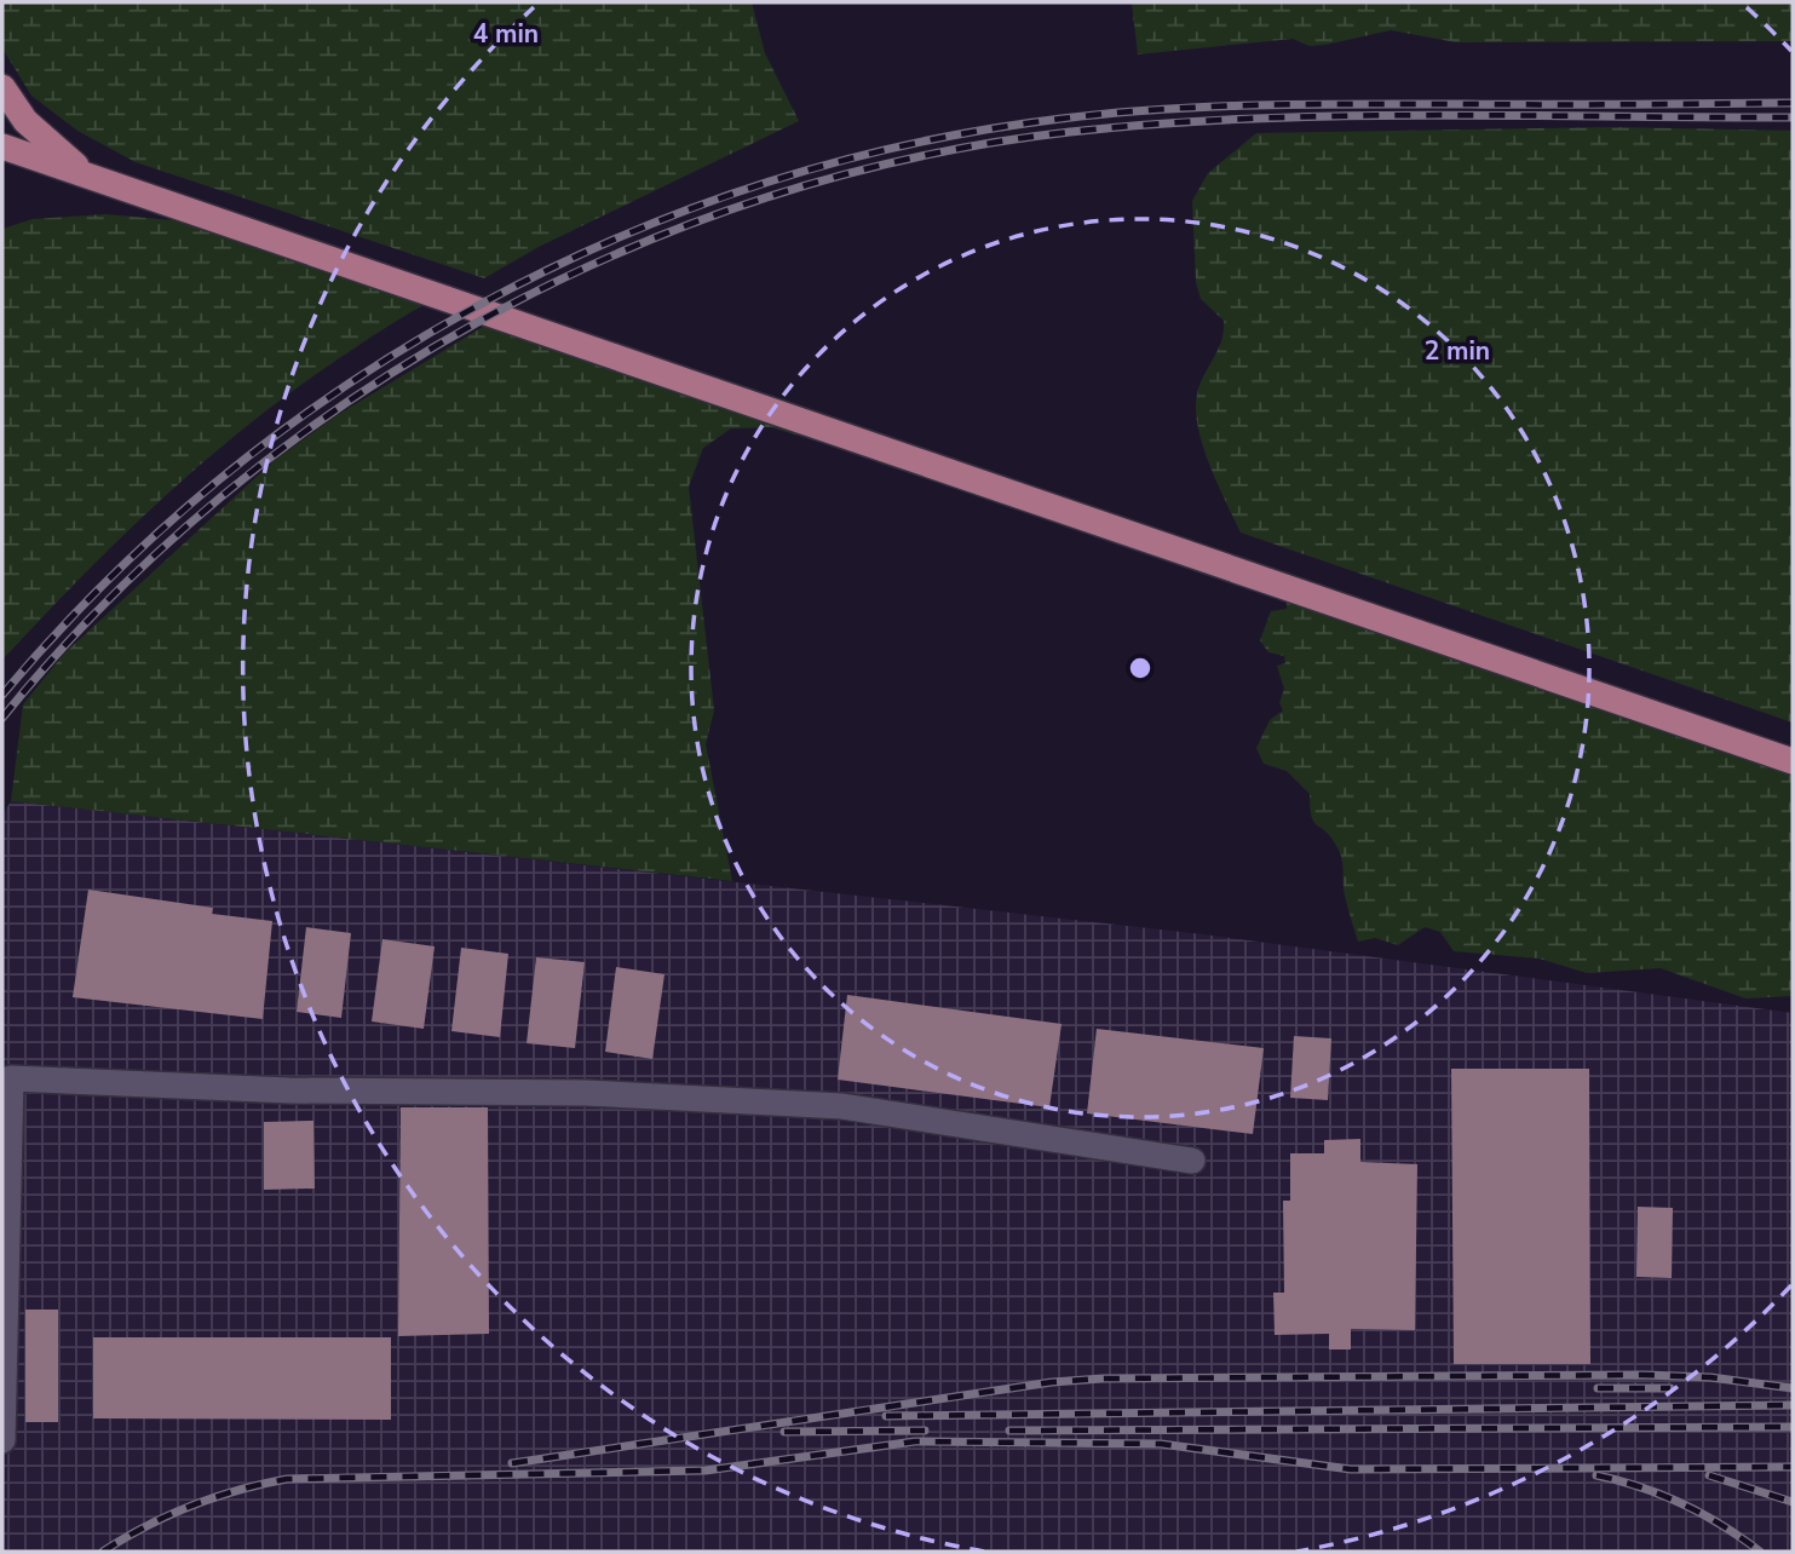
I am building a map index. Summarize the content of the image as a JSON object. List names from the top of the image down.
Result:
{
  "rings": ["4 min", "2 min"]
}
